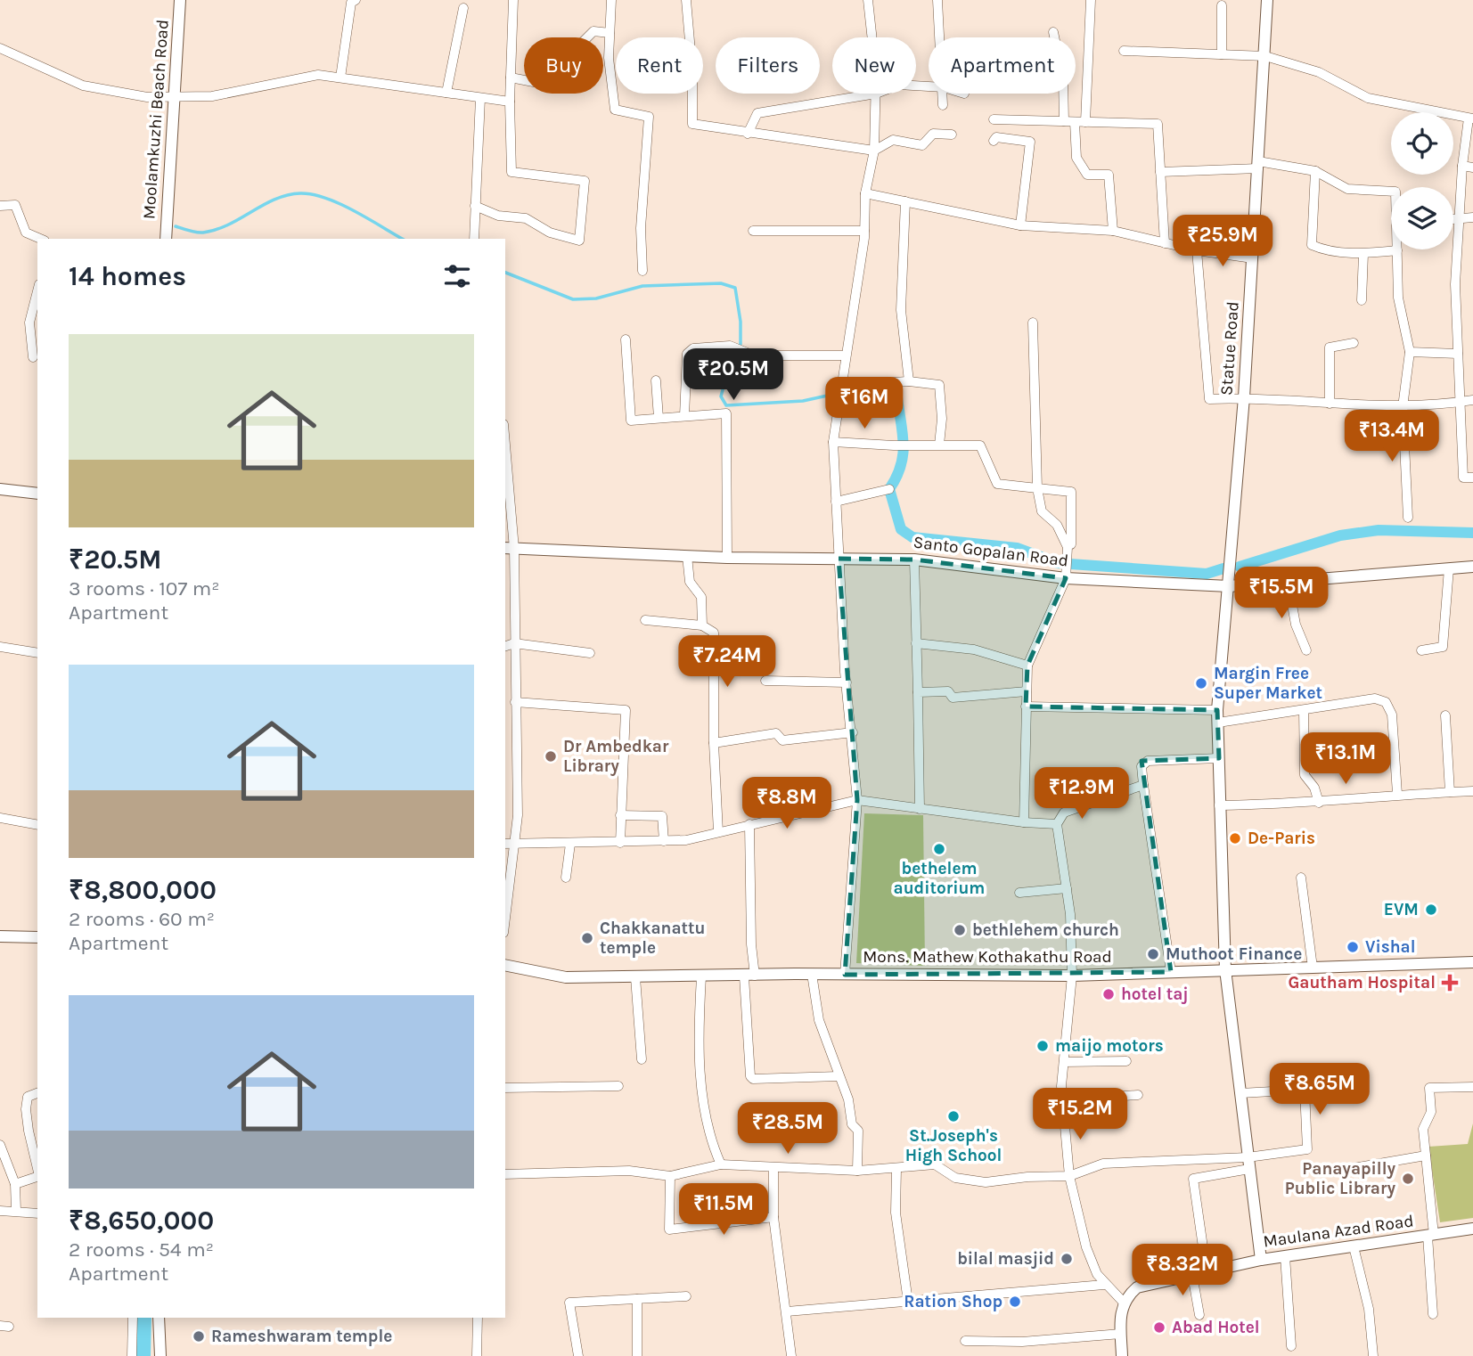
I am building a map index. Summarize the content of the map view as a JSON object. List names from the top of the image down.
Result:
{
  "streets": {
    "main road": [
      "Moolamkuzhi Beach Road",
      "Statue Road",
      "Santo Gopalan Road",
      "Mons. Mathew Kothakathu Road",
      "Maulana Azad Road"
    ]
  },
  "crossings": [
    ["Statue Road", "Santo Gopalan Road"],
    ["Statue Road", "Mons. Mathew Kothakathu Road"],
    ["Statue Road", "Maulana Azad Road"]
  ],
  "places": {
    "other": [
      "Margin Free Super Market",
      "Dr Ambedkar Library",
      "De-Paris",
      "bethelem auditorium",
      "EVM",
      "bethlehem church",
      "Chakkanattu temple",
      "Vishal",
      "Muthoot Finance",
      "hotel taj",
      "maijo motors",
      "St.Joseph's High School",
      "Panayapilly Public Library",
      "bilal masjid",
      "Ration Shop",
      "Abad Hotel",
      "Rameshwaram temple"
    ],
    "health": ["Gautham Hospital"]
  },
  "page": {
    "chip": [
      "Buy",
      "Rent",
      "Filters",
      "New",
      "Apartment"
    ],
    "price": [
      "₹25.9M",
      "₹20.5M",
      "₹16M",
      "₹13.4M",
      "₹15.5M",
      "₹7.24M",
      "₹13.1M",
      "₹12.9M",
      "₹8.8M",
      "₹8.65M",
      "₹15.2M",
      "₹28.5M",
      "₹11.5M",
      "₹8.32M"
    ],
    "heading": "14 homes",
    "list": [
      {
        "name": "₹20.5M",
        "note": "3 rooms · 107 m² · Apartment"
      },
      {
        "name": "₹8,800,000",
        "note": "2 rooms · 60 m² · Apartment"
      },
      {
        "name": "₹8,650,000",
        "note": "2 rooms · 54 m² · Apartment"
      }
    ]
  }
}
